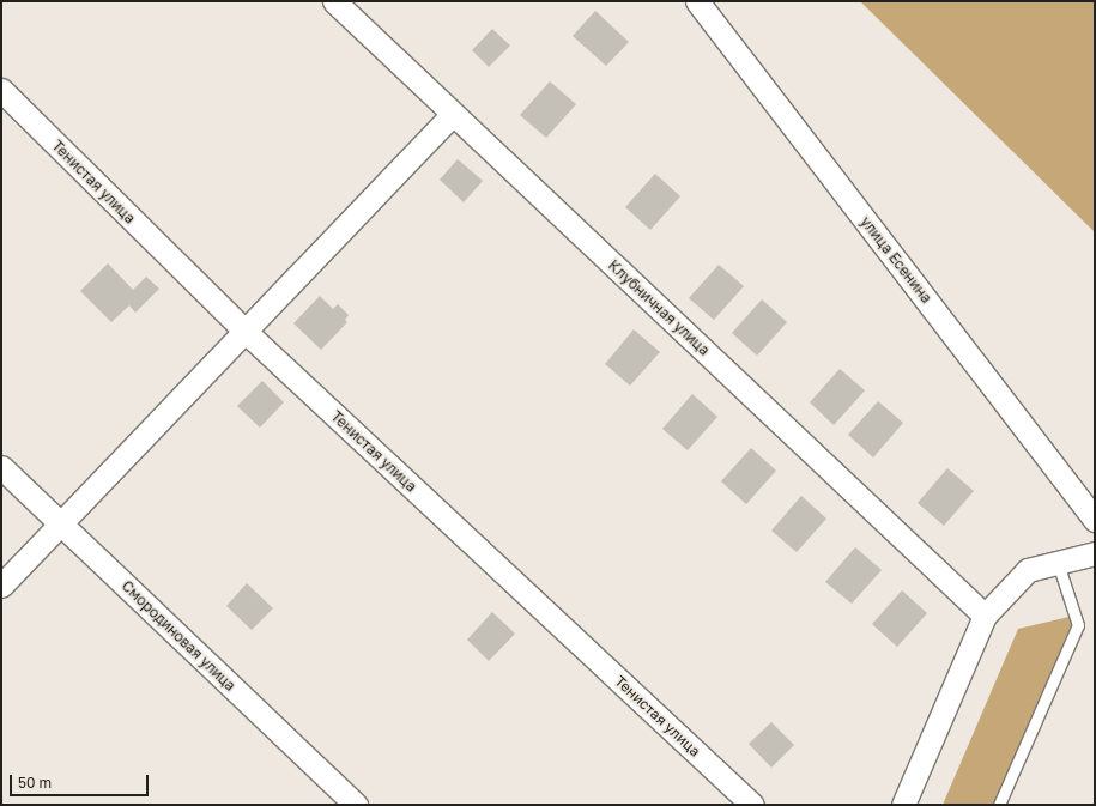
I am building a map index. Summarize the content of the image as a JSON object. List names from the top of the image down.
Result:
{
  "streets": {
    "street": [
      "Тенистая улица",
      "улица Есенина",
      "Клубничная улица",
      "Смородиновая улица"
    ]
  },
  "scale_bar": "50 m"
}
